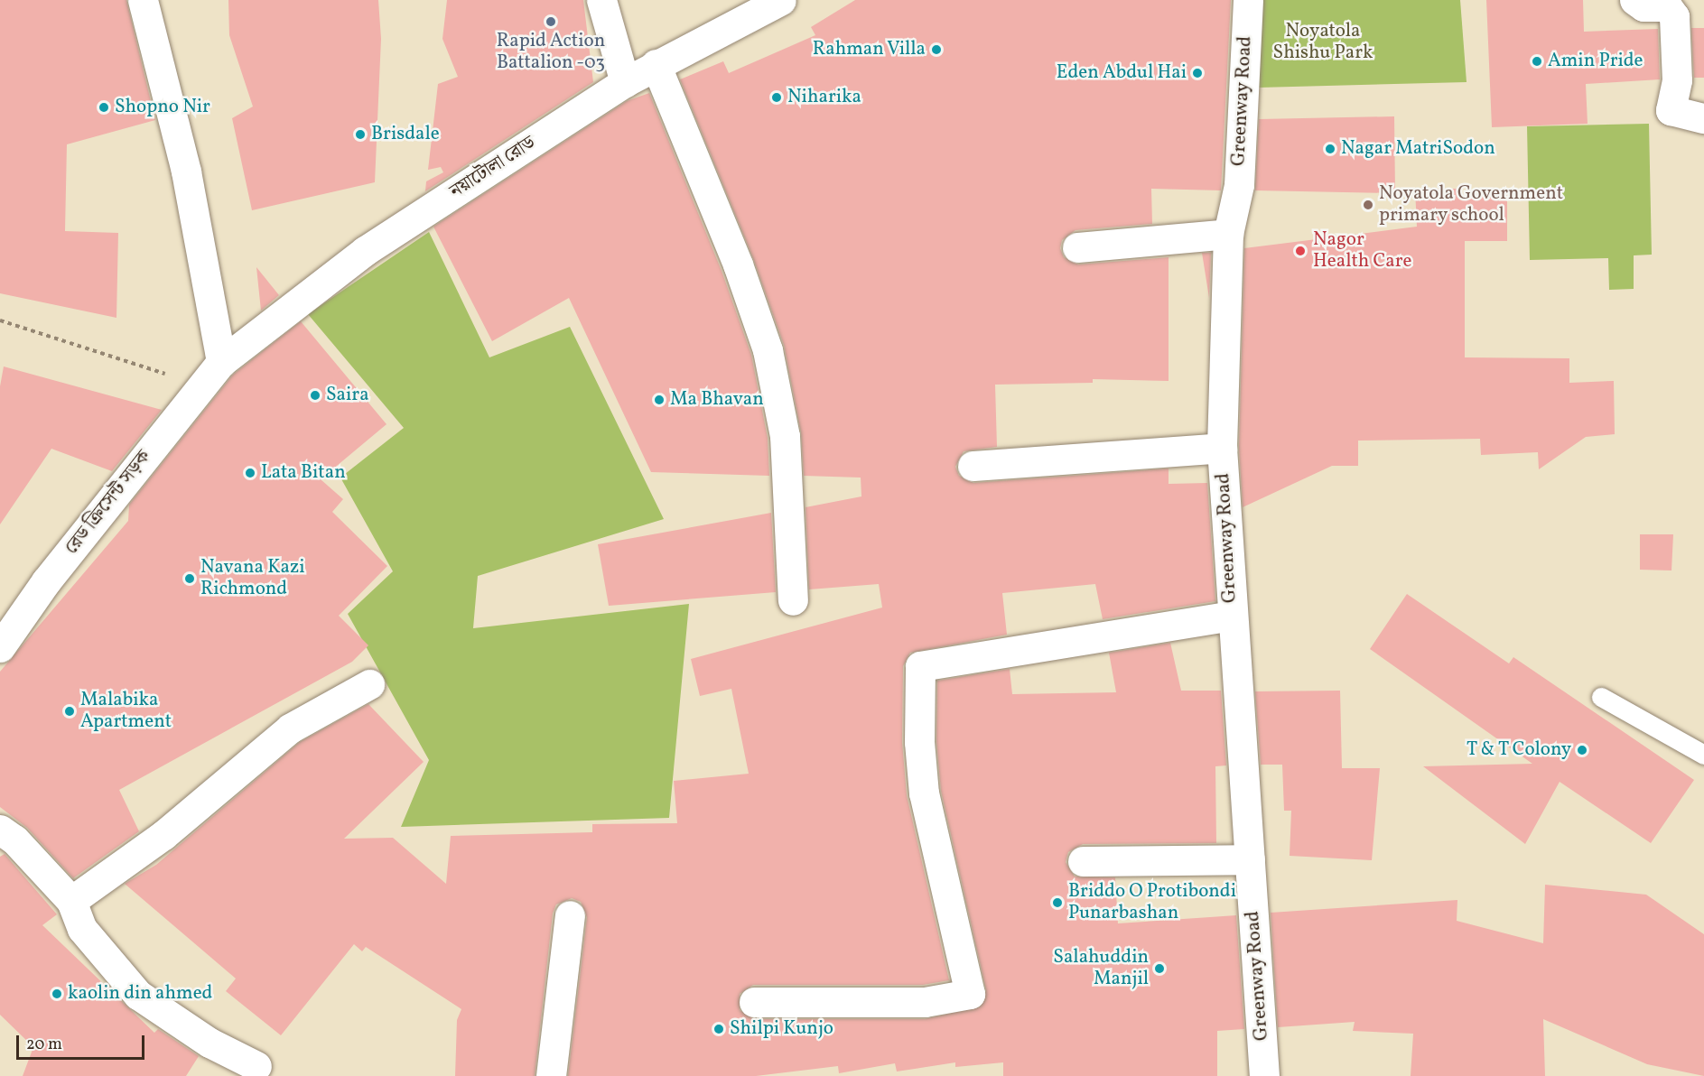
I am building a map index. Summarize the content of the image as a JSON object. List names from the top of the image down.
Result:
{
  "streets": {
    "street": ["Greenway Road", "নয়াটোলা রোড", "রেড ক্রিসেন্ট সড়ক"]
  },
  "crossings": [
    ["নয়াটোলা রোড", "রেড ক্রিসেন্ট সড়ক"]
  ],
  "parks": ["Noyatola Shishu Park"],
  "places": [
    "Rapid Action Battalion -03",
    "Rahman Villa",
    "Amin Pride",
    "Eden Abdul Hai",
    "Niharika",
    "Shopno Nir",
    "Brisdale",
    "Nagar MatriSodon",
    "Noyatola Government primary school",
    "Nagor Health Care",
    "Saira",
    "Ma Bhavan",
    "Lata Bitan",
    "Navana Kazi Richmond",
    "Malabika Apartment",
    "T & T Colony",
    "Briddo O Protibondi Punarbashan",
    "Salahuddin Manjil",
    "kaolin din ahmed",
    "Shilpi Kunjo"
  ],
  "scale_bar": "20 m"
}
